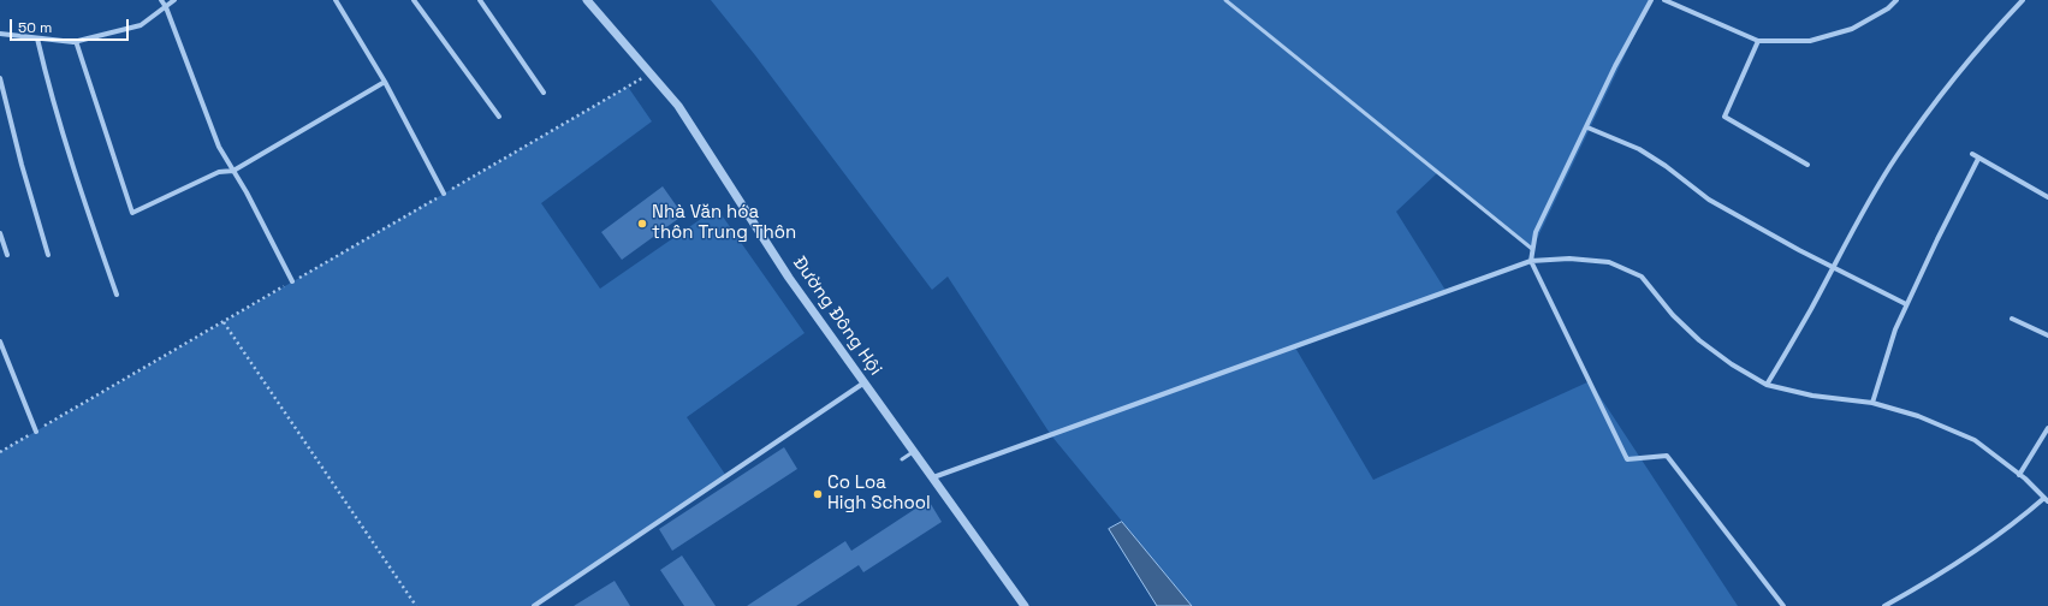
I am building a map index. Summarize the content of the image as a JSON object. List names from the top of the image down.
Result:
{
  "streets": {
    "street": ["Đường Đông Hội"]
  },
  "places": ["Nhà Văn hóa thôn Trung Thôn", "Co Loa High School"],
  "scale_bar": "50 m"
}
